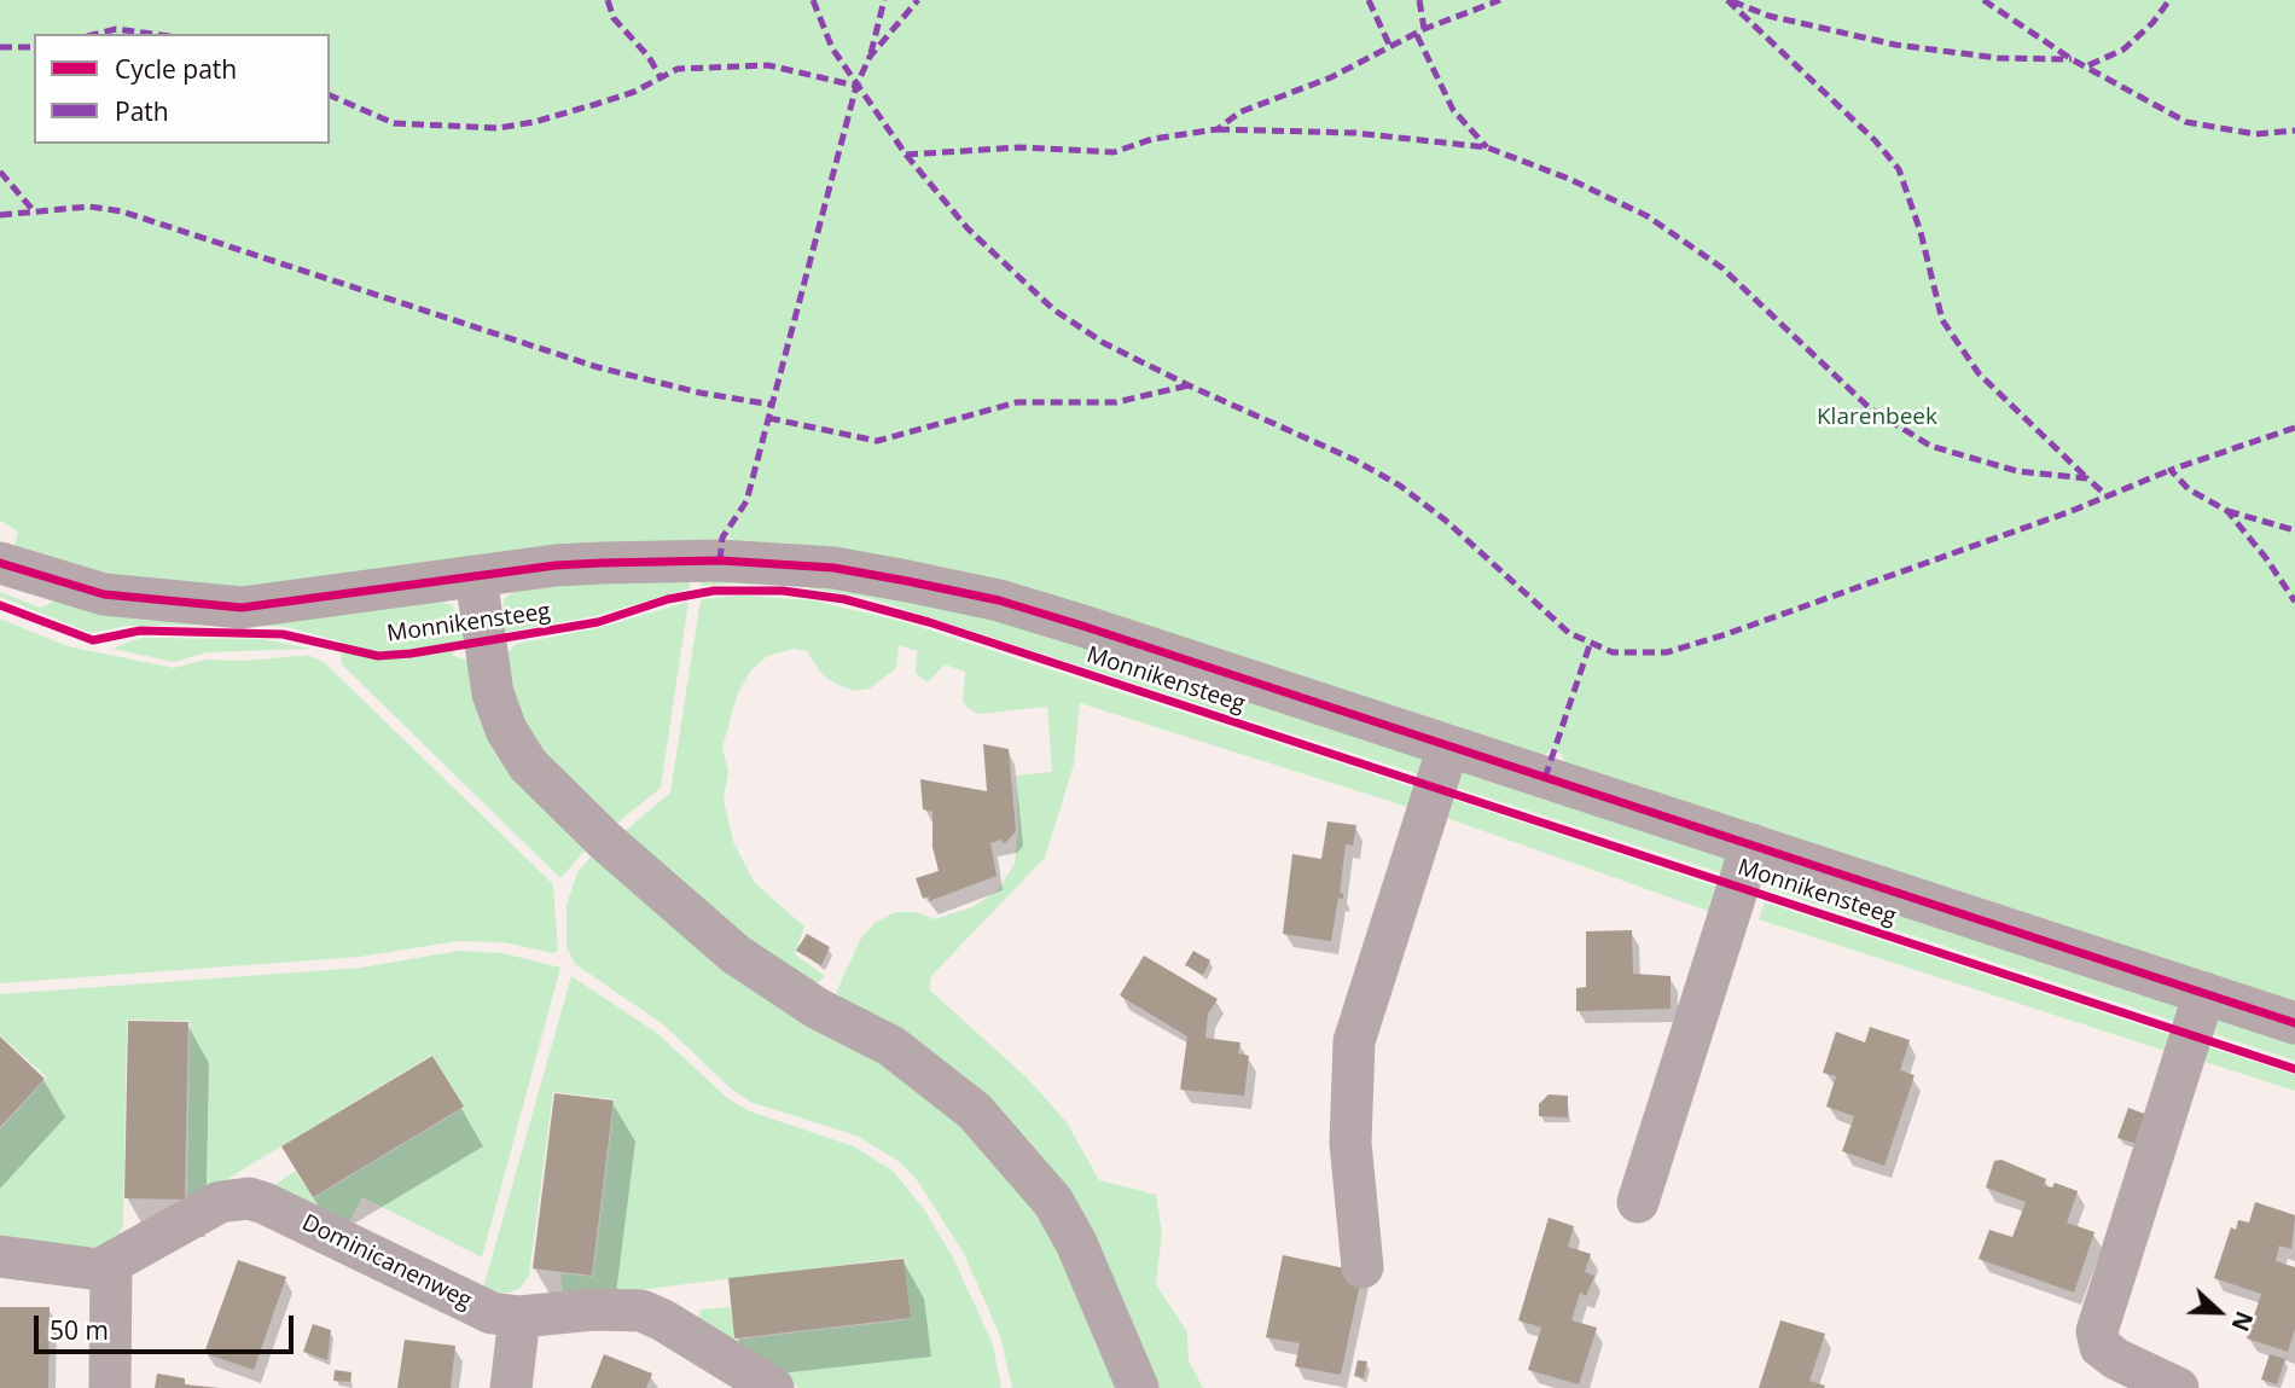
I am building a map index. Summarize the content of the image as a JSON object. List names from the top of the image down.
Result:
{
  "streets": {
    "street": ["Monnikensteeg", "Dominicanenweg"]
  },
  "parks": ["Klarenbeek"],
  "legend": ["Cycle path", "Path"],
  "scale_bar": "50 m",
  "north": "right"
}
